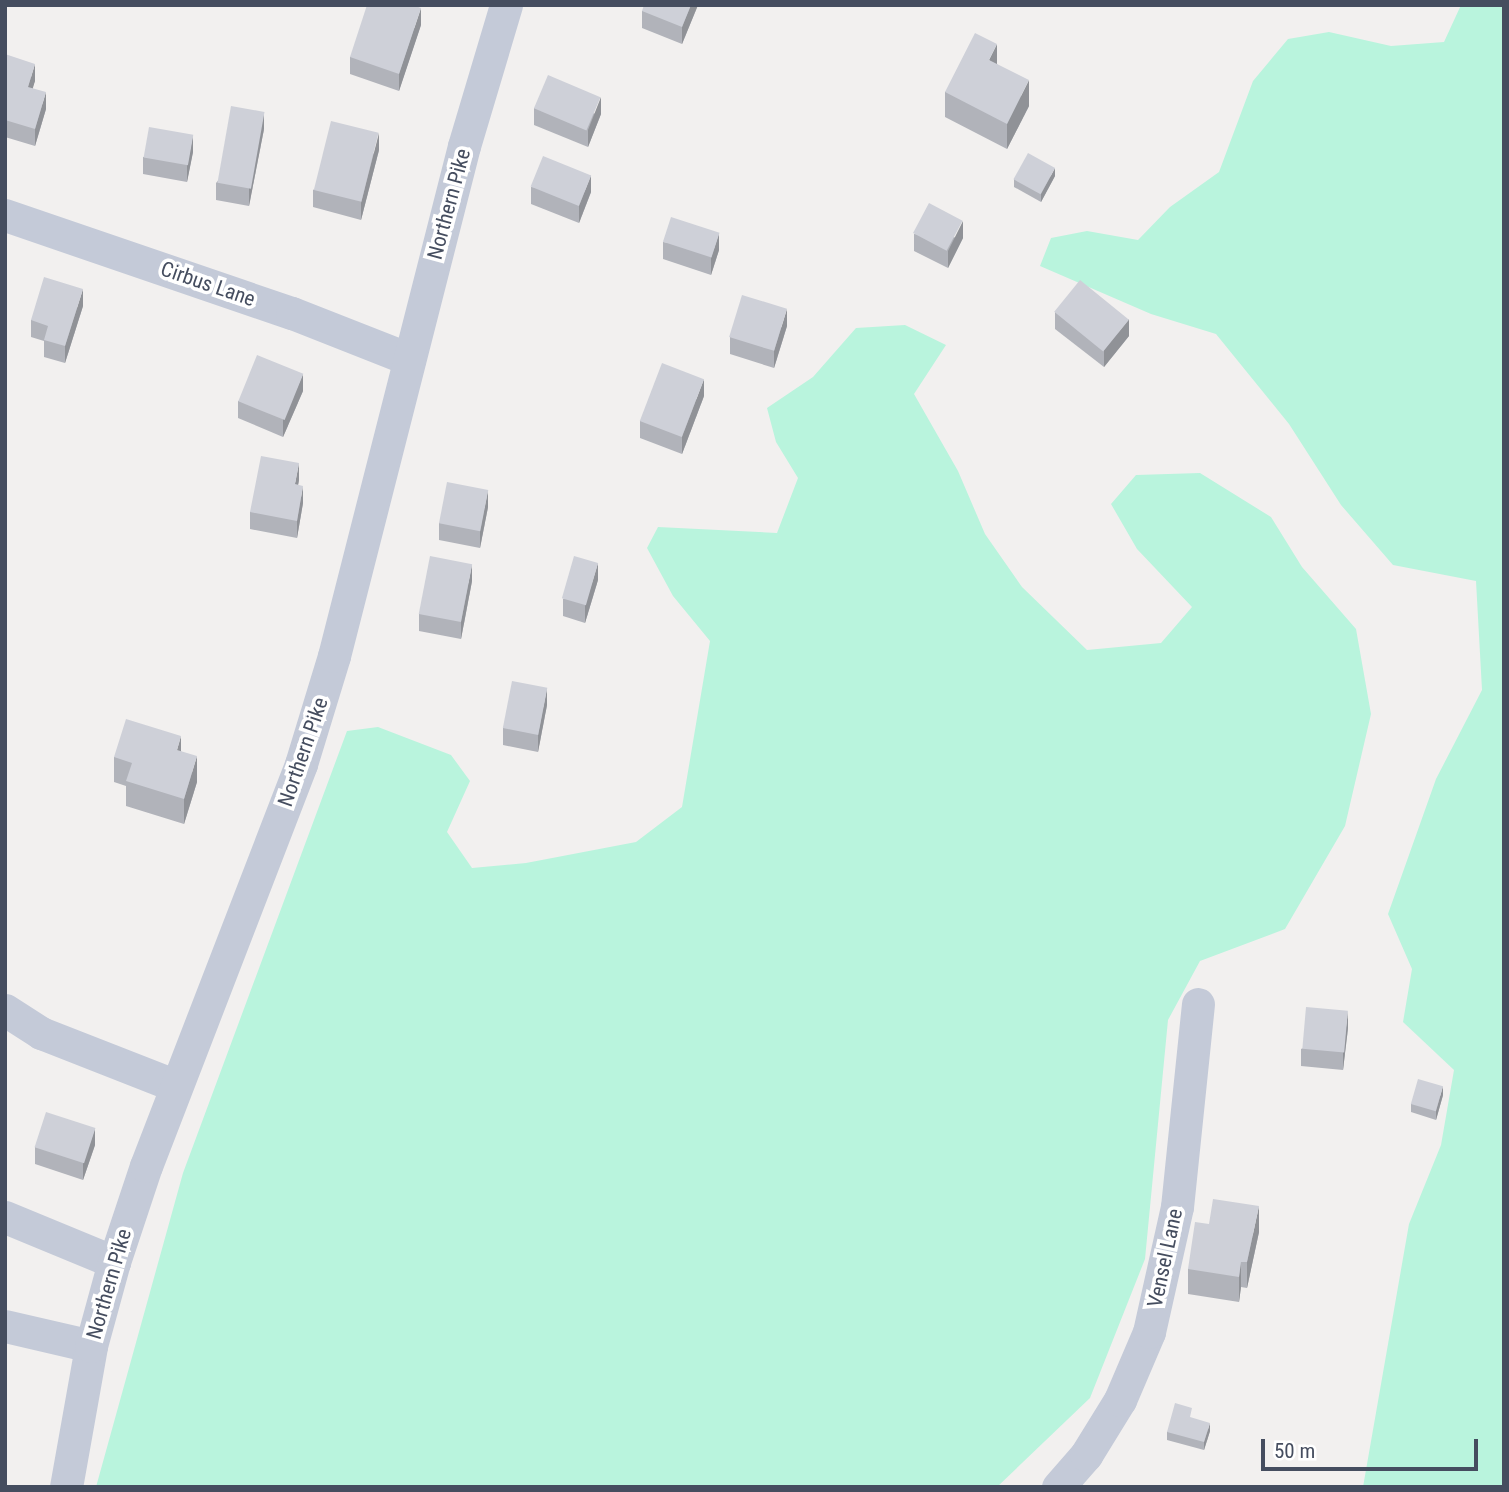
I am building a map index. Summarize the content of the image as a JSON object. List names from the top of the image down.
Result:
{
  "streets": {
    "street": ["Northern Pike", "Cirbus Lane", "Vensel Lane"]
  },
  "crossings": [
    ["Northern Pike", "Cirbus Lane"]
  ],
  "scale_bar": "50 m"
}
